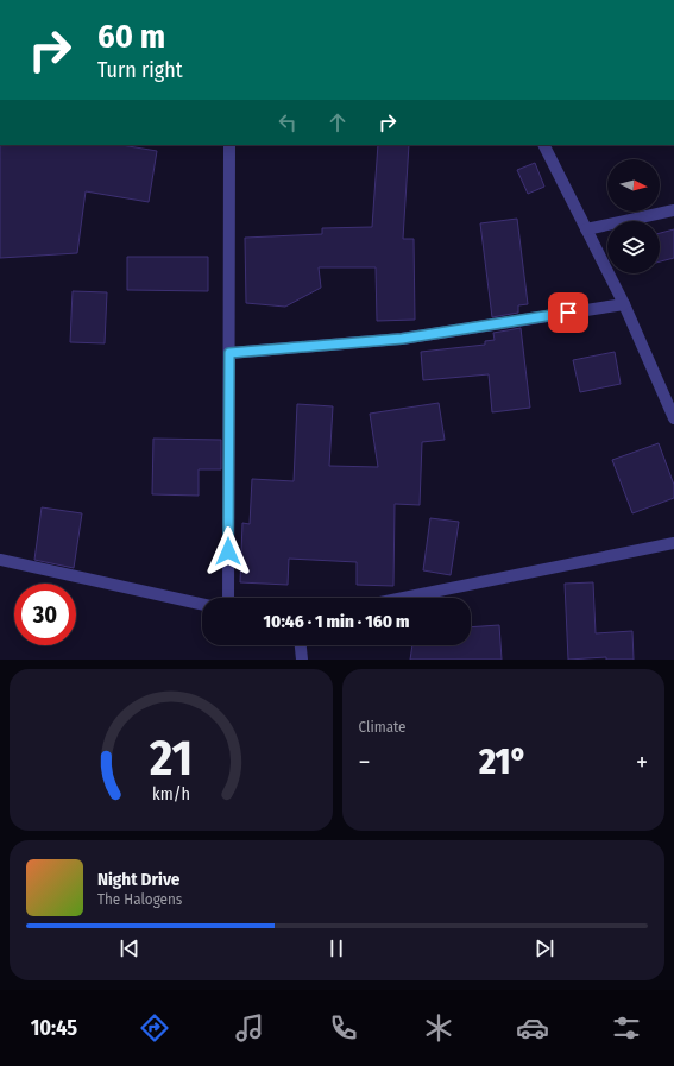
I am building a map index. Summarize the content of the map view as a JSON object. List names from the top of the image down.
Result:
{
  "north": "right",
  "page": {
    "turn": ["60 m", "Turn right"],
    "limit": "30",
    "trip": "10:46 · 1 min · 160 m",
    "tile": "Climate",
    "heat": ["−", "21°", "+"],
    "song": ["Night Drive", "The Halogens"],
    "tabs": "10:45",
    "gauge": ["21", "km/h"]
  }
}
